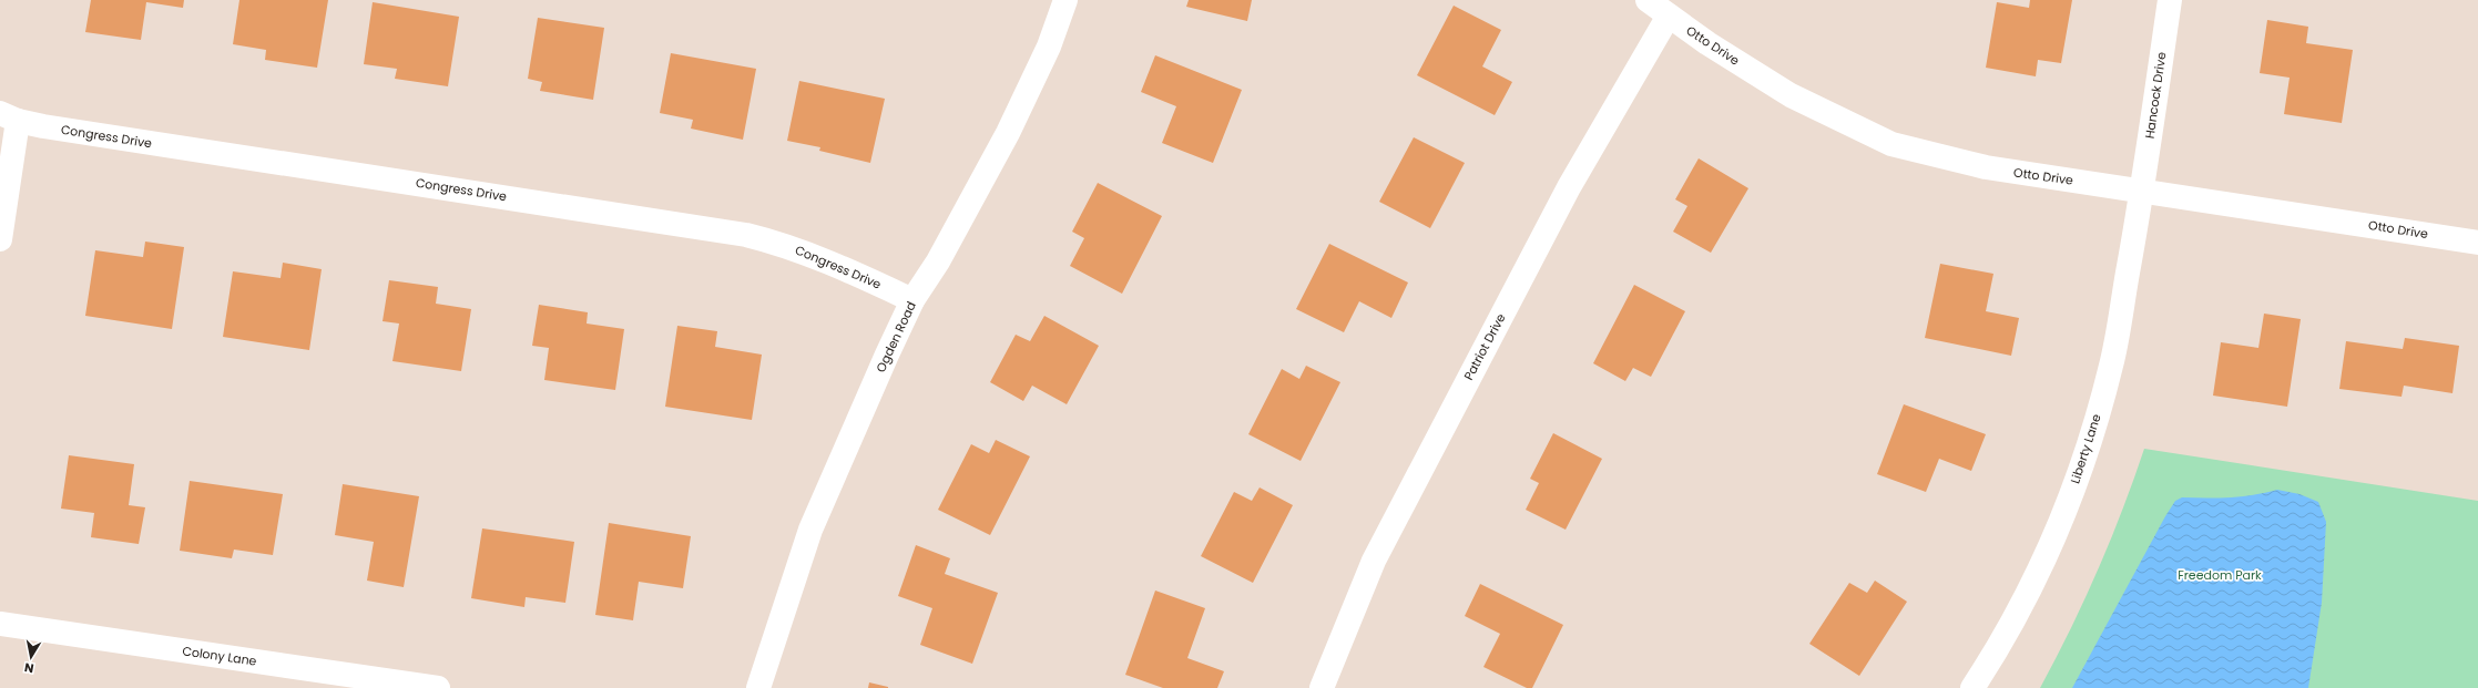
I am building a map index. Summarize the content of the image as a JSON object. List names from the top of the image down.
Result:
{
  "streets": {
    "street": [
      "Otto Drive",
      "Hancock Drive",
      "Congress Drive",
      "Ogden Road",
      "Patriot Drive",
      "Liberty Lane",
      "Colony Lane"
    ]
  },
  "crossings": [
    ["Otto Drive", "Hancock Drive"],
    ["Otto Drive", "Patriot Drive"],
    ["Otto Drive", "Liberty Lane"],
    ["Hancock Drive", "Liberty Lane"],
    ["Congress Drive", "Ogden Road"]
  ],
  "parks": ["Freedom Park"],
  "north": "bottom"
}
